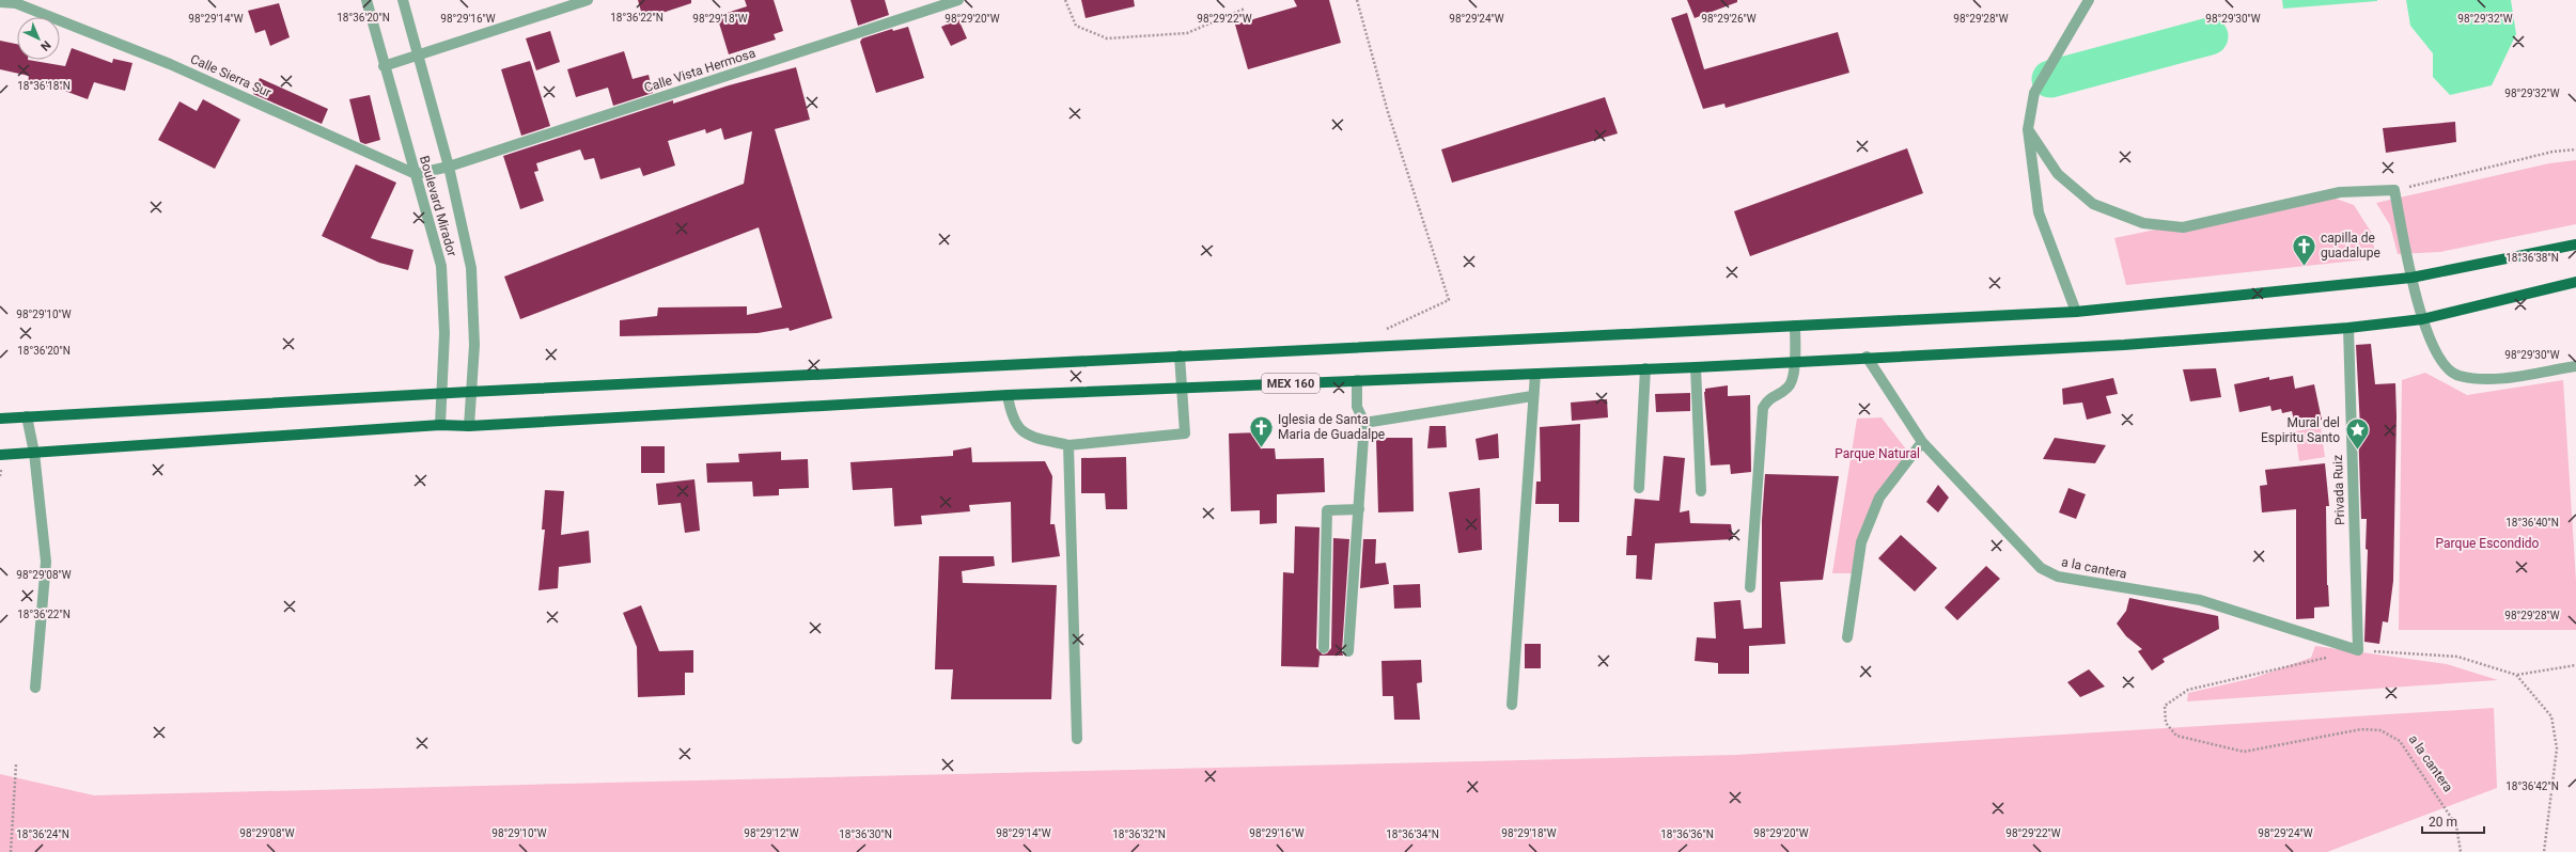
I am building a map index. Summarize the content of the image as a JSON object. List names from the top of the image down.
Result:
{
  "streets": {
    "main road": ["MEX 160"],
    "street": [
      "Calle Vista Hermosa",
      "Calle Sierra Sur",
      "Boulevard Mirador",
      "Privada Ruiz",
      "a la cantera"
    ]
  },
  "crossings": [
    ["Calle Vista Hermosa", "Boulevard Mirador"],
    ["Calle Sierra Sur", "Boulevard Mirador"],
    ["Boulevard Mirador", "MEX 160"],
    ["MEX 160", "Privada Ruiz"],
    ["MEX 160", "a la cantera"],
    ["Privada Ruiz", "a la cantera"]
  ],
  "parks": ["Parque Natural", "Parque Escondido"],
  "places": {
    "church": ["capilla de guadalupe", "Iglesia de Santa Maria de Guadalpe"],
    "place": ["Mural del Espiritu Santo"]
  },
  "scale_bar": "20 m",
  "north": "bottom right",
  "coordinates": [
    "18°36'22\"N",
    "18°36'20\"N",
    "98°29'30\"W",
    "98°29'14\"W",
    "98°29'16\"W",
    "98°29'18\"W",
    "98°29'20\"W",
    "98°29'22\"W",
    "98°29'24\"W",
    "98°29'26\"W",
    "98°29'28\"W",
    "98°29'32\"W",
    "18°36'18\"N",
    "18°36'38\"N",
    "98°29'10\"W",
    "18°36'40\"N",
    "98°29'08\"W",
    "18°36'42\"N",
    "98°29'12\"W",
    "18°36'24\"N",
    "18°36'30\"N",
    "18°36'32\"N",
    "18°36'34\"N",
    "18°36'36\"N"
  ]
}
